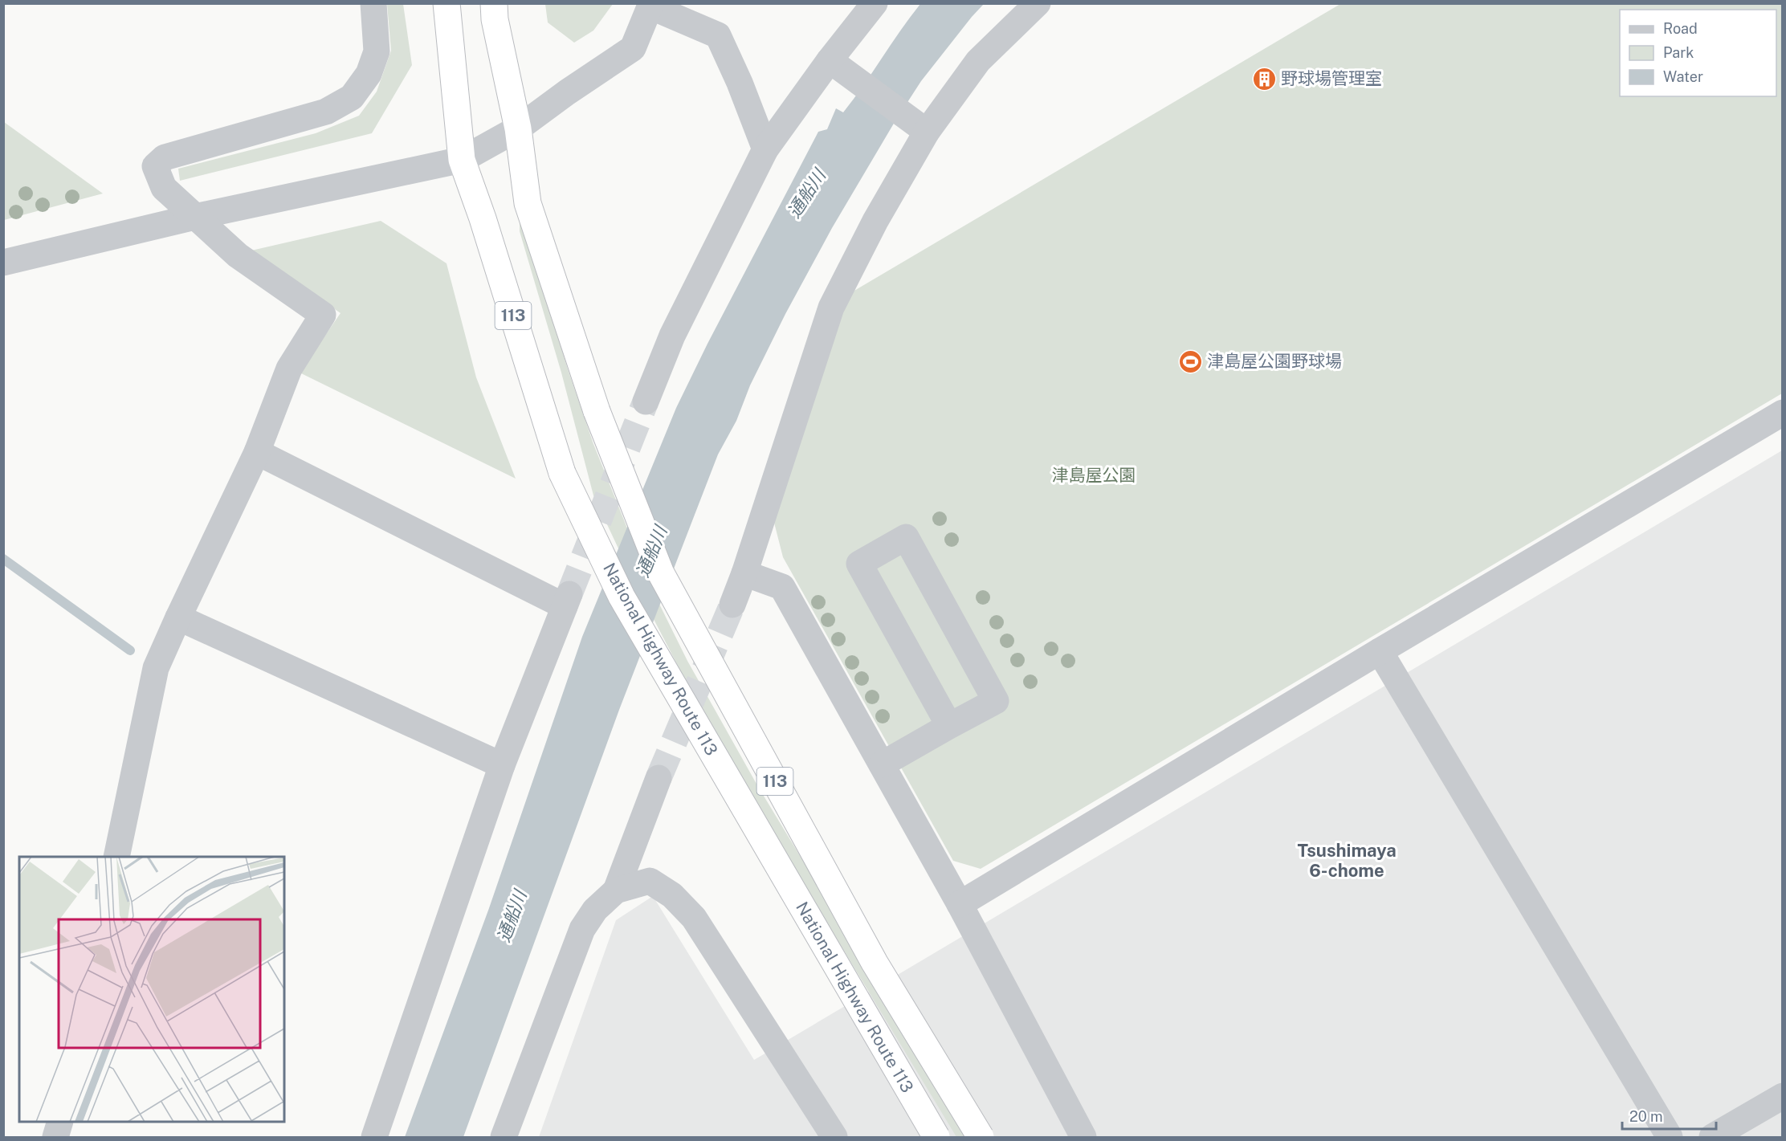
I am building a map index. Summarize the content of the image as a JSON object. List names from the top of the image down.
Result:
{
  "streets": {
    "highway": ["113", "National Highway Route 113"]
  },
  "districts": ["Tsushimaya 6-chome"],
  "water": ["通船川"],
  "parks": ["津島屋公園"],
  "places": {
    "building": ["野球場管理室"],
    "sports": ["津島屋公園野球場"]
  },
  "legend": ["Road", "Park", "Water"],
  "scale_bar": "20 m"
}
